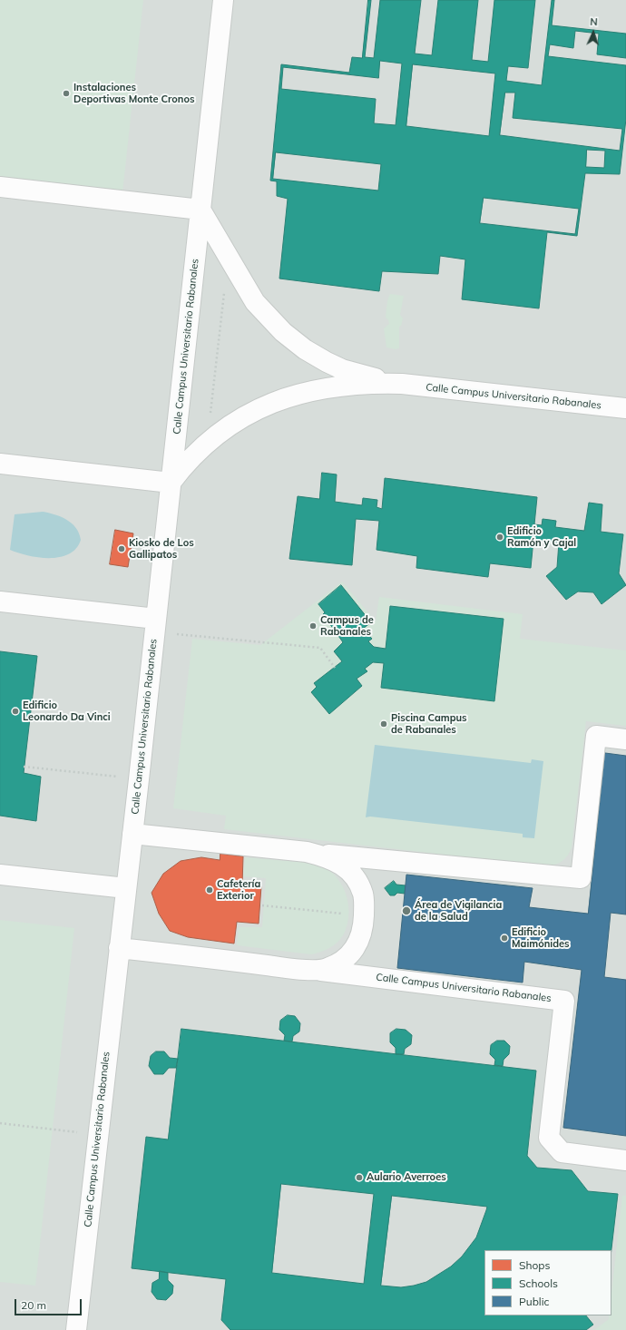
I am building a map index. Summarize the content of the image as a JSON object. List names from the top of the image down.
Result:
{
  "streets": {
    "street": ["Calle Campus Universitario Rabanales"]
  },
  "places": [
    "Instalaciones Deportivas Monte Cronos",
    "Edificio Ramón y Cajal",
    "Kiosko de Los Gallipatos",
    "Campus de Rabanales",
    "Edificio Leonardo Da Vinci",
    "Piscina Campus de Rabanales",
    "Cafetería Exterior",
    "Área de Vigilancia de la Salud",
    "Edificio Maimónides",
    "Aulario Averroes"
  ],
  "legend": ["Shops", "Schools", "Public"],
  "scale_bar": "20 m",
  "north": "top"
}
